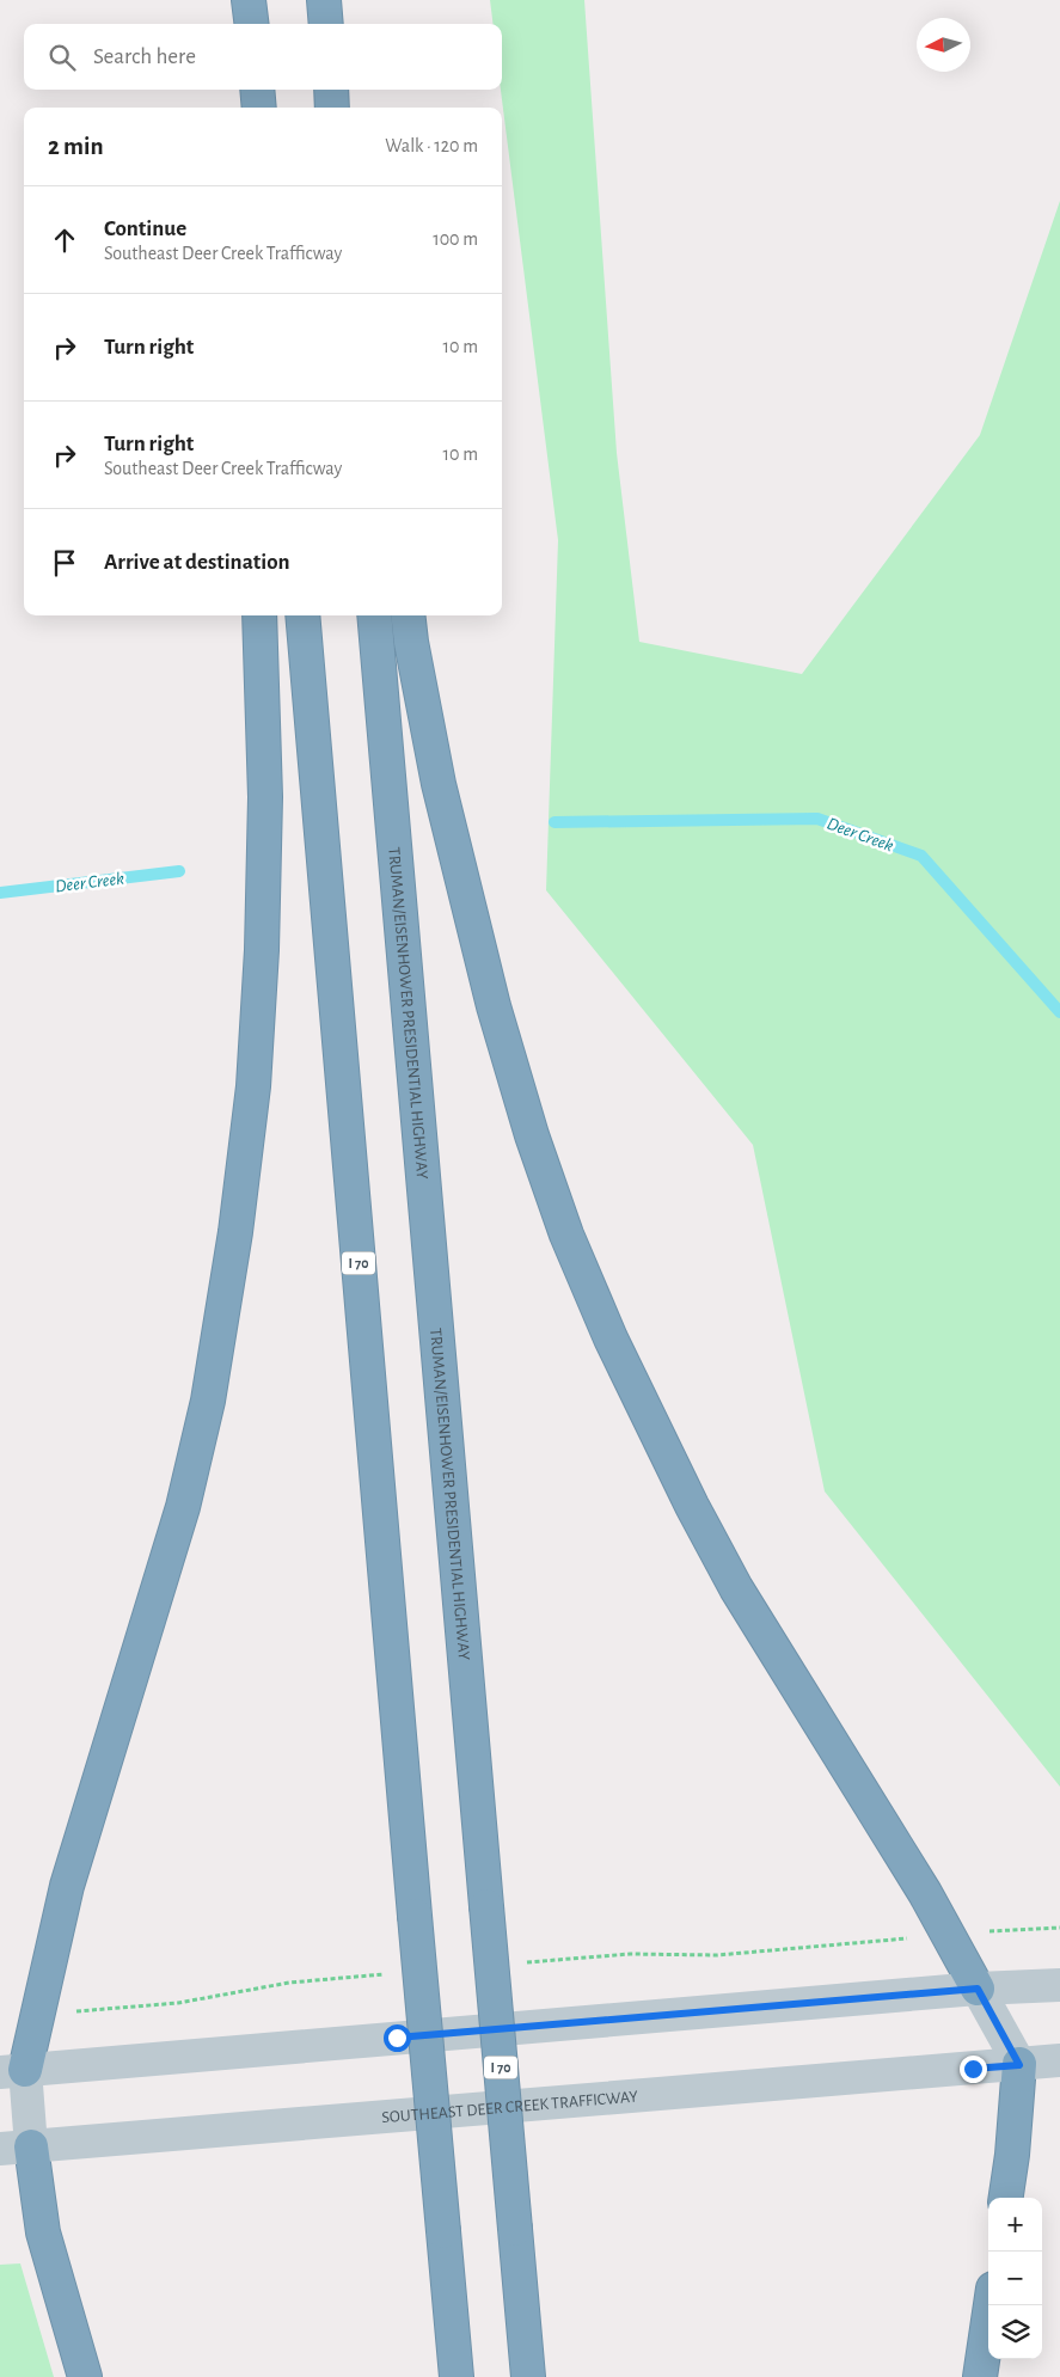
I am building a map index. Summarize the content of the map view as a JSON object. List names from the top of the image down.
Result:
{
  "streets": {
    "highway": ["TRUMAN/EISENHOWER PRESIDENTIAL HIGHWAY", "I 70"],
    "street": ["SOUTHEAST DEER CREEK TRAFFICWAY"]
  },
  "water": ["Deer Creek"],
  "north": "left",
  "page": {
    "search": "Search here",
    "heading": ["2 min", "Walk · 120 m"],
    "list": [
      ["Continue", "Southeast Deer Creek Trafficway", "100 m"],
      ["Turn right", "10 m"],
      ["Turn right", "Southeast Deer Creek Trafficway", "10 m"],
      "Arrive at destination"
    ],
    "map_buttons": ["+", "−"]
  }
}
